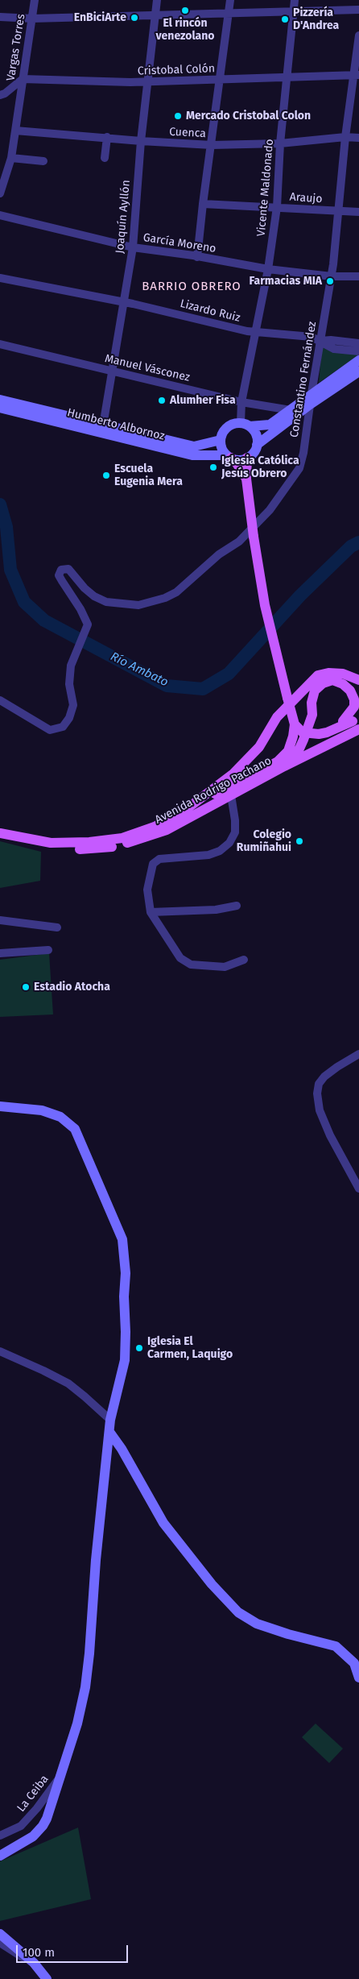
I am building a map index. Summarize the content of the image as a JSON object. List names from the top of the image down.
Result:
{
  "streets": {
    "main road": ["Avenida Rodrigo Pachano"],
    "street": [
      "Vargas Torres",
      "Cristobal Colón",
      "Cuenca",
      "Vicente Maldonado",
      "Araujo",
      "Joaquín Ayllón",
      "García Moreno",
      "Lizardo Ruiz",
      "Manuel Vásconez",
      "Constantino Fernández",
      "Humberto Albornoz",
      "La Ceiba"
    ]
  },
  "crossings": [
    ["Vargas Torres", "Cristobal Colón"],
    ["Vargas Torres", "Cuenca"],
    ["Cristobal Colón", "Vicente Maldonado"],
    ["Cristobal Colón", "Joaquín Ayllón"],
    ["Cristobal Colón", "Constantino Fernández"],
    ["Cuenca", "Vicente Maldonado"],
    ["Cuenca", "Joaquín Ayllón"],
    ["Cuenca", "Constantino Fernández"],
    ["Vicente Maldonado", "Araujo"],
    ["Vicente Maldonado", "García Moreno"],
    ["Vicente Maldonado", "Lizardo Ruiz"],
    ["Vicente Maldonado", "Manuel Vásconez"],
    ["Vicente Maldonado", "Humberto Albornoz"],
    ["Araujo", "Constantino Fernández"],
    ["Joaquín Ayllón", "García Moreno"],
    ["Joaquín Ayllón", "Lizardo Ruiz"],
    ["Joaquín Ayllón", "Manuel Vásconez"],
    ["Joaquín Ayllón", "Humberto Albornoz"],
    ["García Moreno", "Constantino Fernández"],
    ["Lizardo Ruiz", "Constantino Fernández"]
  ],
  "districts": ["BARRIO OBRERO"],
  "water": ["Río Ambato"],
  "places": [
    "El rincón venezolano",
    "EnBiciArte",
    "Pizzería D'Andrea",
    "Mercado Cristobal Colon",
    "Farmacias MIA",
    "Alumher Fisa",
    "Iglesia Católica Jesús Obrero",
    "Escuela Eugenia Mera",
    "Colegio Rumiñahui",
    "Estadio Atocha",
    "Iglesia El Carmen, Laquigo"
  ],
  "scale_bar": "100 m"
}
